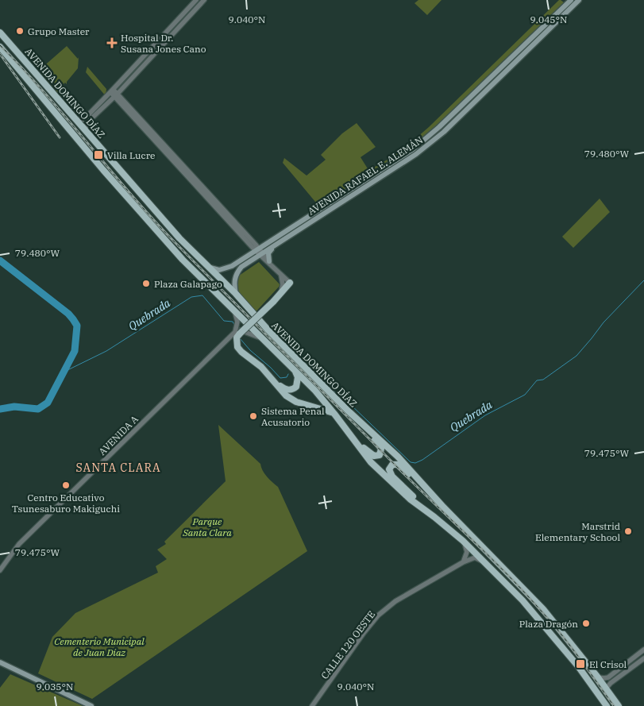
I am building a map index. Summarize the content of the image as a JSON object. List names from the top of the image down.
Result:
{
  "streets": {
    "main road": ["AVENIDA DOMINGO DÍAZ", "AVENIDA RAFAEL E. ALEMÁN"],
    "street": ["AVENIDA A", "CALLE 120 OESTE"]
  },
  "crossings": [
    ["AVENIDA DOMINGO DÍAZ", "AVENIDA RAFAEL E. ALEMÁN"],
    ["AVENIDA DOMINGO DÍAZ", "CALLE 120 OESTE"]
  ],
  "districts": ["SANTA CLARA"],
  "water": ["Quebrada"],
  "parks": ["Parque Santa Clara", "Cementerio Municipal de Juan Díaz"],
  "places": {
    "other": [
      "Grupo Master",
      "Plaza Galapago",
      "Sistema Penal Acusatorio",
      "Centro Educativo Tsunesaburo Makiguchi",
      "Marstrid Elementary School",
      "Plaza Dragón"
    ],
    "health": ["Hospital Dr. Susana Jones Cano"],
    "transit": ["Villa Lucre", "El Crisol"]
  },
  "coordinates": [
    "9.045°N",
    "9.040°N",
    "79.480°W",
    "79.475°W",
    "9.035°N"
  ]
}
